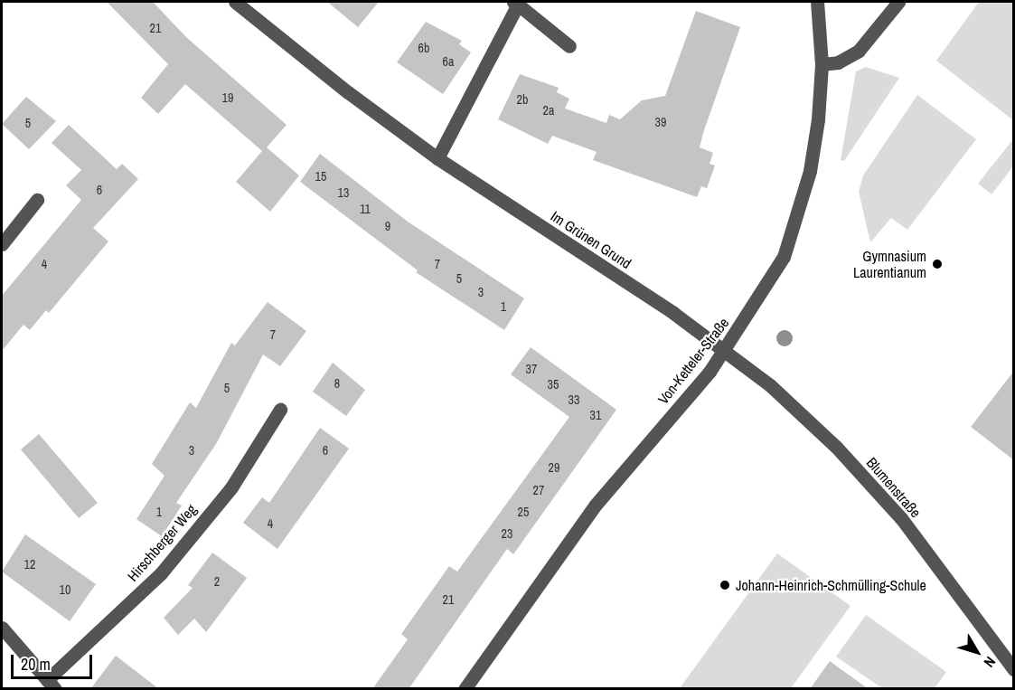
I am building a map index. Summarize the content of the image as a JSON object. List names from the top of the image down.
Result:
{
  "streets": {
    "street": [
      "Im Grünen Grund",
      "Von-Ketteler-Straße",
      "Blumenstraße",
      "Hirschberger Weg"
    ]
  },
  "crossings": [
    ["Im Grünen Grund", "Von-Ketteler-Straße"],
    ["Im Grünen Grund", "Blumenstraße"],
    ["Von-Ketteler-Straße", "Blumenstraße"]
  ],
  "places": ["Gymnasium Laurentianum", "Johann-Heinrich-Schmülling-Schule"],
  "house_numbers": [
    "21",
    "6b",
    "6a",
    "19",
    "2b",
    "2a",
    "39",
    "5",
    "15",
    "6",
    "13",
    "11",
    "9",
    "4",
    "7",
    "5",
    "3",
    "1",
    "7",
    "37",
    "8",
    "35",
    "5",
    "33",
    "31",
    "3",
    "6",
    "29",
    "27",
    "1",
    "25",
    "4",
    "23",
    "12",
    "2",
    "10",
    "21"
  ],
  "scale_bar": "20 m",
  "north": "bottom right"
}
